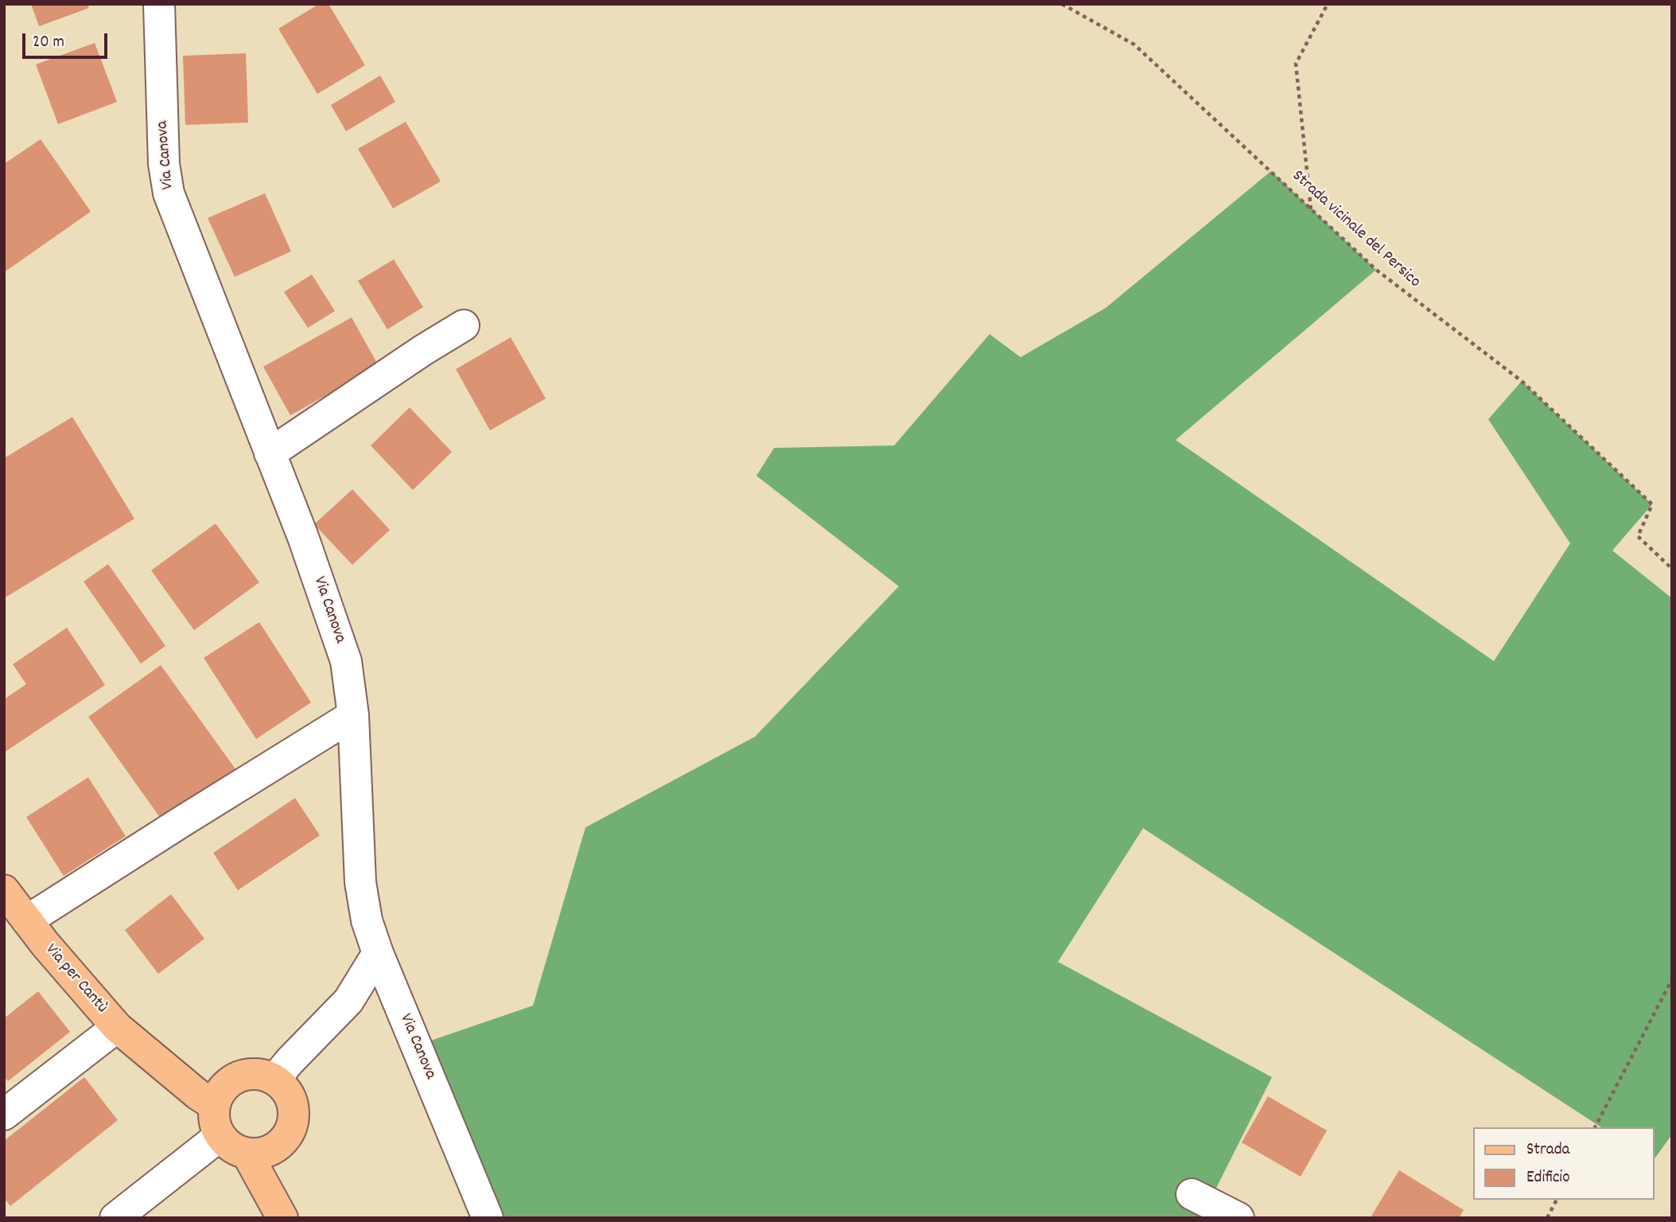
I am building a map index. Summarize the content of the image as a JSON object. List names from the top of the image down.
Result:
{
  "streets": {
    "main road": ["Via per Cantù"],
    "street": ["Via Canova"],
    "path": ["Strada vicinale del Persico"]
  },
  "legend": ["Strada", "Edificio"],
  "scale_bar": "20 m"
}
